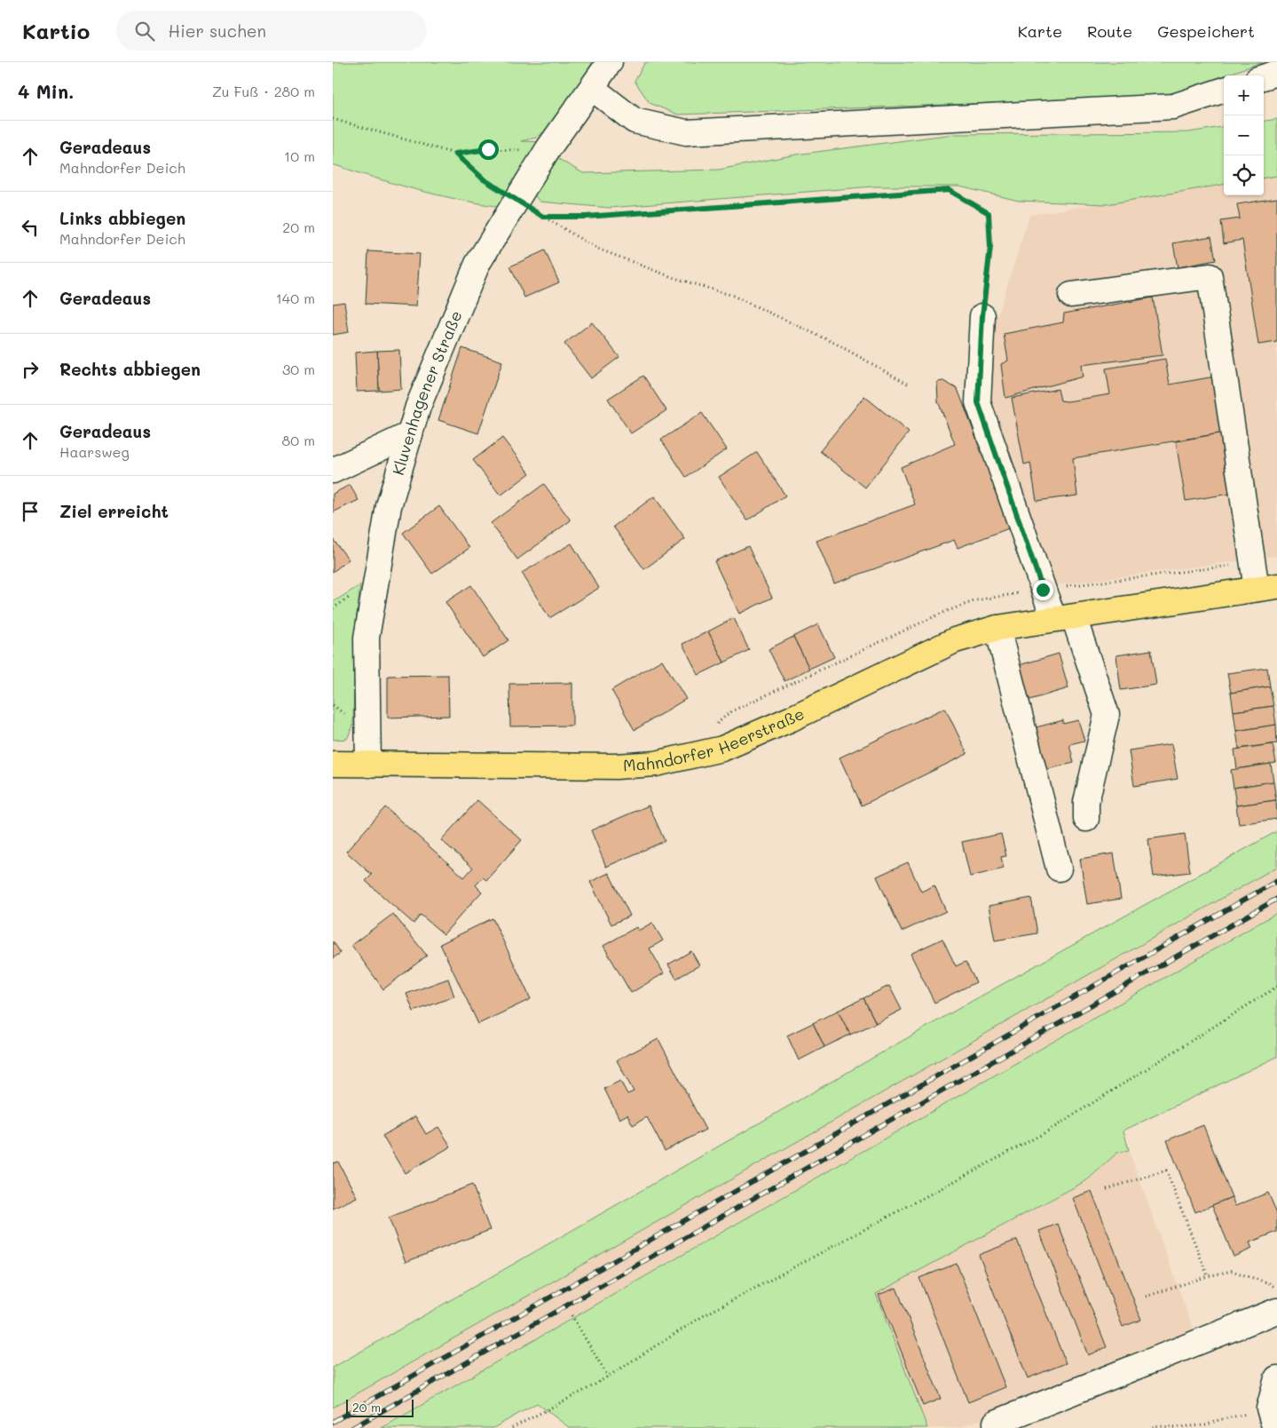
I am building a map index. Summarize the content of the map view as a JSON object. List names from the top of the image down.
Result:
{
  "streets": {
    "main road": ["Mahndorfer Heerstraße"],
    "street": ["Kluvenhagener Straße"]
  },
  "crossings": [
    ["Kluvenhagener Straße", "Mahndorfer Heerstraße"]
  ],
  "scale_bar": "20 m",
  "page": {
    "header": "Kartio",
    "search": "Hier suchen",
    "nav": ["Karte", "Route", "Gespeichert"],
    "heading": ["4 Min.", "Zu Fuß · 280 m"],
    "map_buttons": ["+", "−"],
    "list": [
      ["Geradeaus", "Mahndorfer Deich", "10 m"],
      ["Links abbiegen", "Mahndorfer Deich", "20 m"],
      ["Geradeaus", "140 m"],
      ["Rechts abbiegen", "30 m"],
      ["Geradeaus", "Haarsweg", "80 m"],
      "Ziel erreicht"
    ],
    "scale": "20 m"
  }
}
